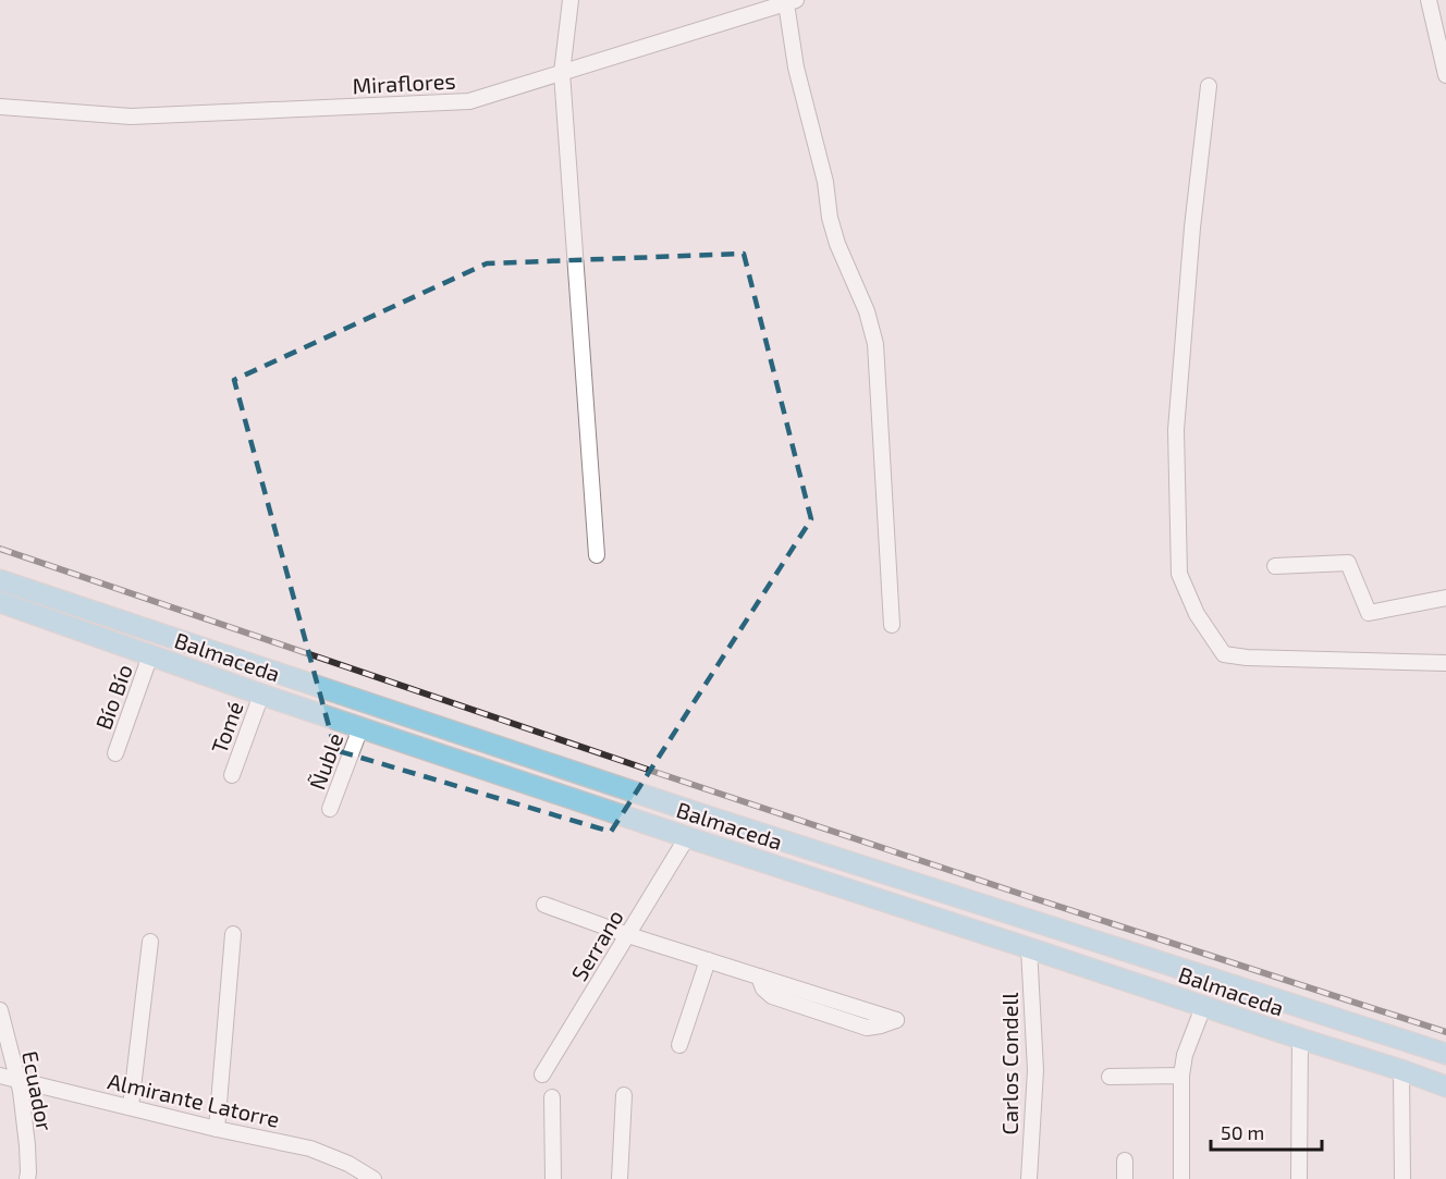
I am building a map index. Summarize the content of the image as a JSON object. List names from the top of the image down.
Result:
{
  "streets": {
    "main road": ["Balmaceda"],
    "street": [
      "Miraflores",
      "Bío Bío",
      "Tomé",
      "Ñuble",
      "Serrano",
      "Carlos Condell",
      "Ecuador",
      "Almirante Latorre"
    ]
  },
  "crossings": [
    ["Balmaceda", "Bío Bío"],
    ["Balmaceda", "Tomé"],
    ["Balmaceda", "Ñuble"],
    ["Balmaceda", "Serrano"],
    ["Balmaceda", "Carlos Condell"],
    ["Ecuador", "Almirante Latorre"]
  ],
  "scale_bar": "50 m"
}
